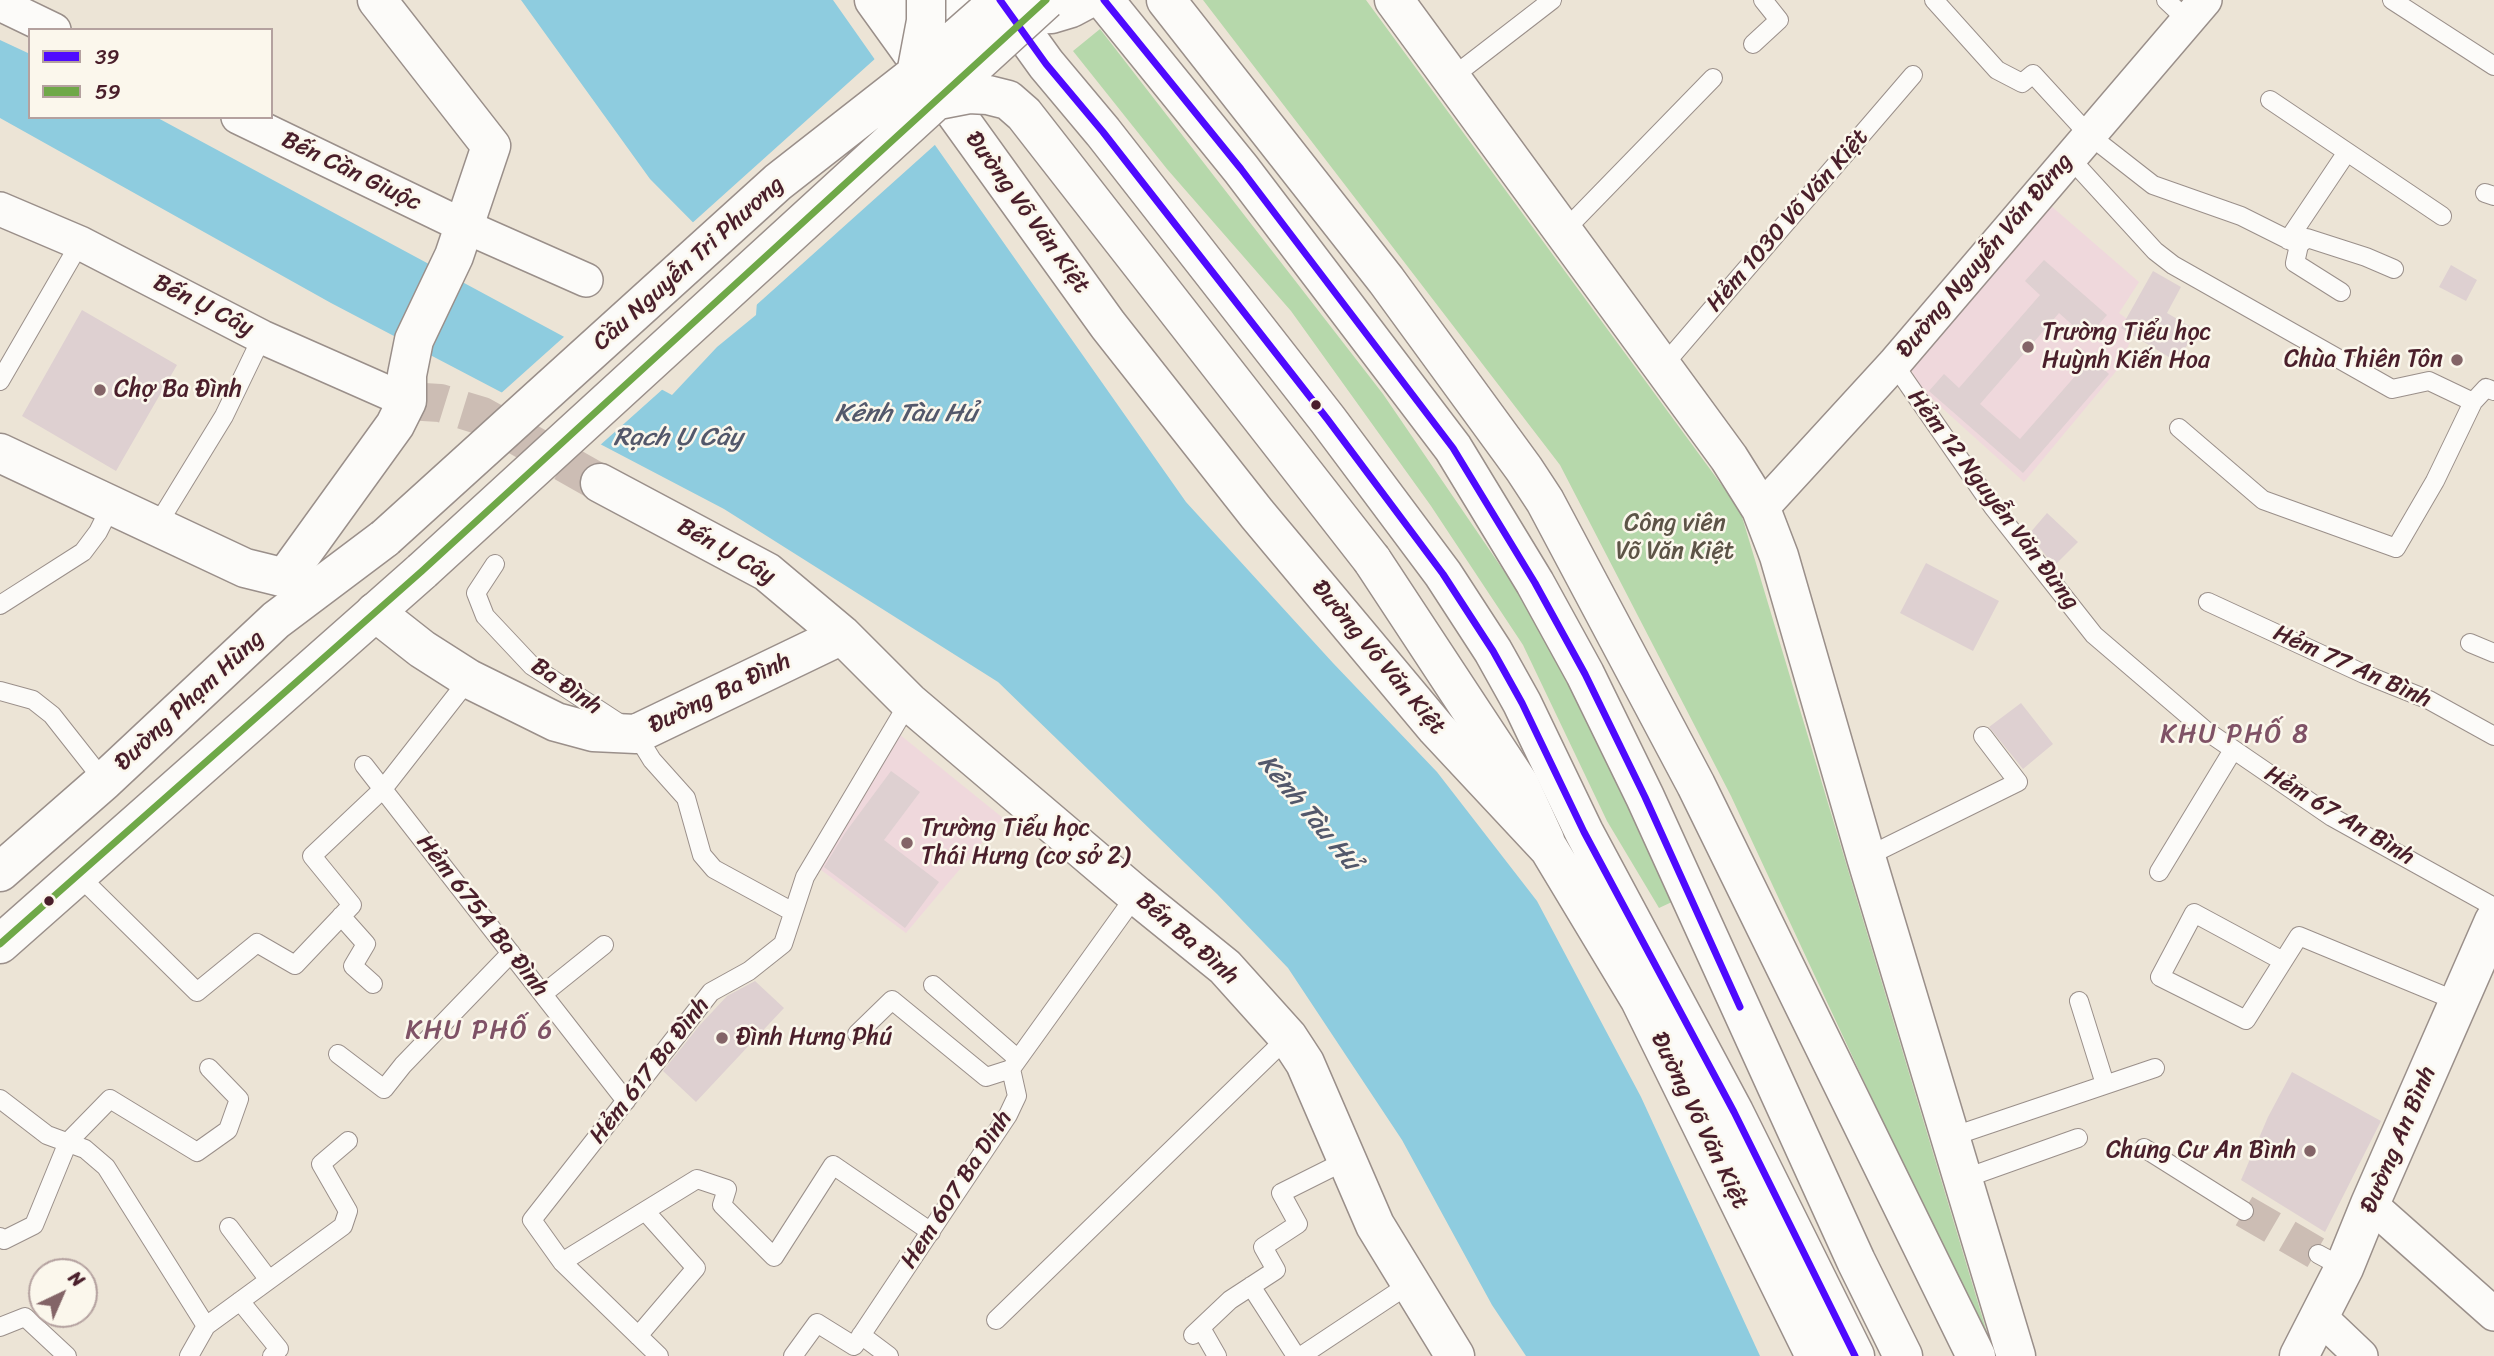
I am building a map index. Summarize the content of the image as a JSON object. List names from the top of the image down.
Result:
{
  "streets": {
    "main road": [
      "Đường Võ Văn Kiệt",
      "Cầu Nguyễn Tri Phương",
      "Bến Ụ Cây",
      "Đường Ba Đình",
      "Đường Phạm Hùng",
      "Bến Ba Đình",
      "Đường An Bình"
    ],
    "street": ["Bến Cần Giuộc", "Đường Nguyễn Văn Đừng"],
    "lane": [
      "Hẻm 1030 Võ Văn Kiệt",
      "Hẻm 12 Nguyễn Văn Đừng",
      "Hẻm 77 An Bình",
      "Ba Đình",
      "Hẻm 67 An Bình",
      "Hẻm 675A Ba Đình",
      "Hẻm 617 Ba Đình",
      "Hem 607 Ba Dinh"
    ]
  },
  "crossings": [
    ["Đường Võ Văn Kiệt", "Cầu Nguyễn Tri Phương"],
    ["Đường Nguyễn Văn Đừng", "Hẻm 12 Nguyễn Văn Đừng"],
    ["Cầu Nguyễn Tri Phương", "Đường Ba Đình"],
    ["Cầu Nguyễn Tri Phương", "Đường Phạm Hùng"],
    ["Bến Ụ Cây", "Đường Ba Đình"],
    ["Bến Ụ Cây", "Bến Ba Đình"],
    ["Hẻm 12 Nguyễn Văn Đừng", "Hẻm 67 An Bình"],
    ["Ba Đình", "Đường Ba Đình"],
    ["Đường Ba Đình", "Bến Ba Đình"],
    ["Hẻm 675A Ba Đình", "Hẻm 617 Ba Đình"],
    ["Bến Ba Đình", "Hẻm 617 Ba Đình"]
  ],
  "districts": ["KHU PHỐ 8", "KHU PHỐ 6"],
  "water": ["Kênh Tàu Hủ", "Rạch Ụ Cây"],
  "parks": ["Công viên Võ Văn Kiệt"],
  "places": [
    "Trường Tiểu học Huỳnh Kiến Hoa",
    "Chùa Thiên Tôn",
    "Chợ Ba Đình",
    "Trường Tiểu học Thái Hưng (cơ sở 2)",
    "Đình Hưng Phú",
    "Chung Cư An Bình"
  ],
  "lines": ["transit line 39", "transit line 59"],
  "legend": ["39", "59"],
  "north": "top right"
}
